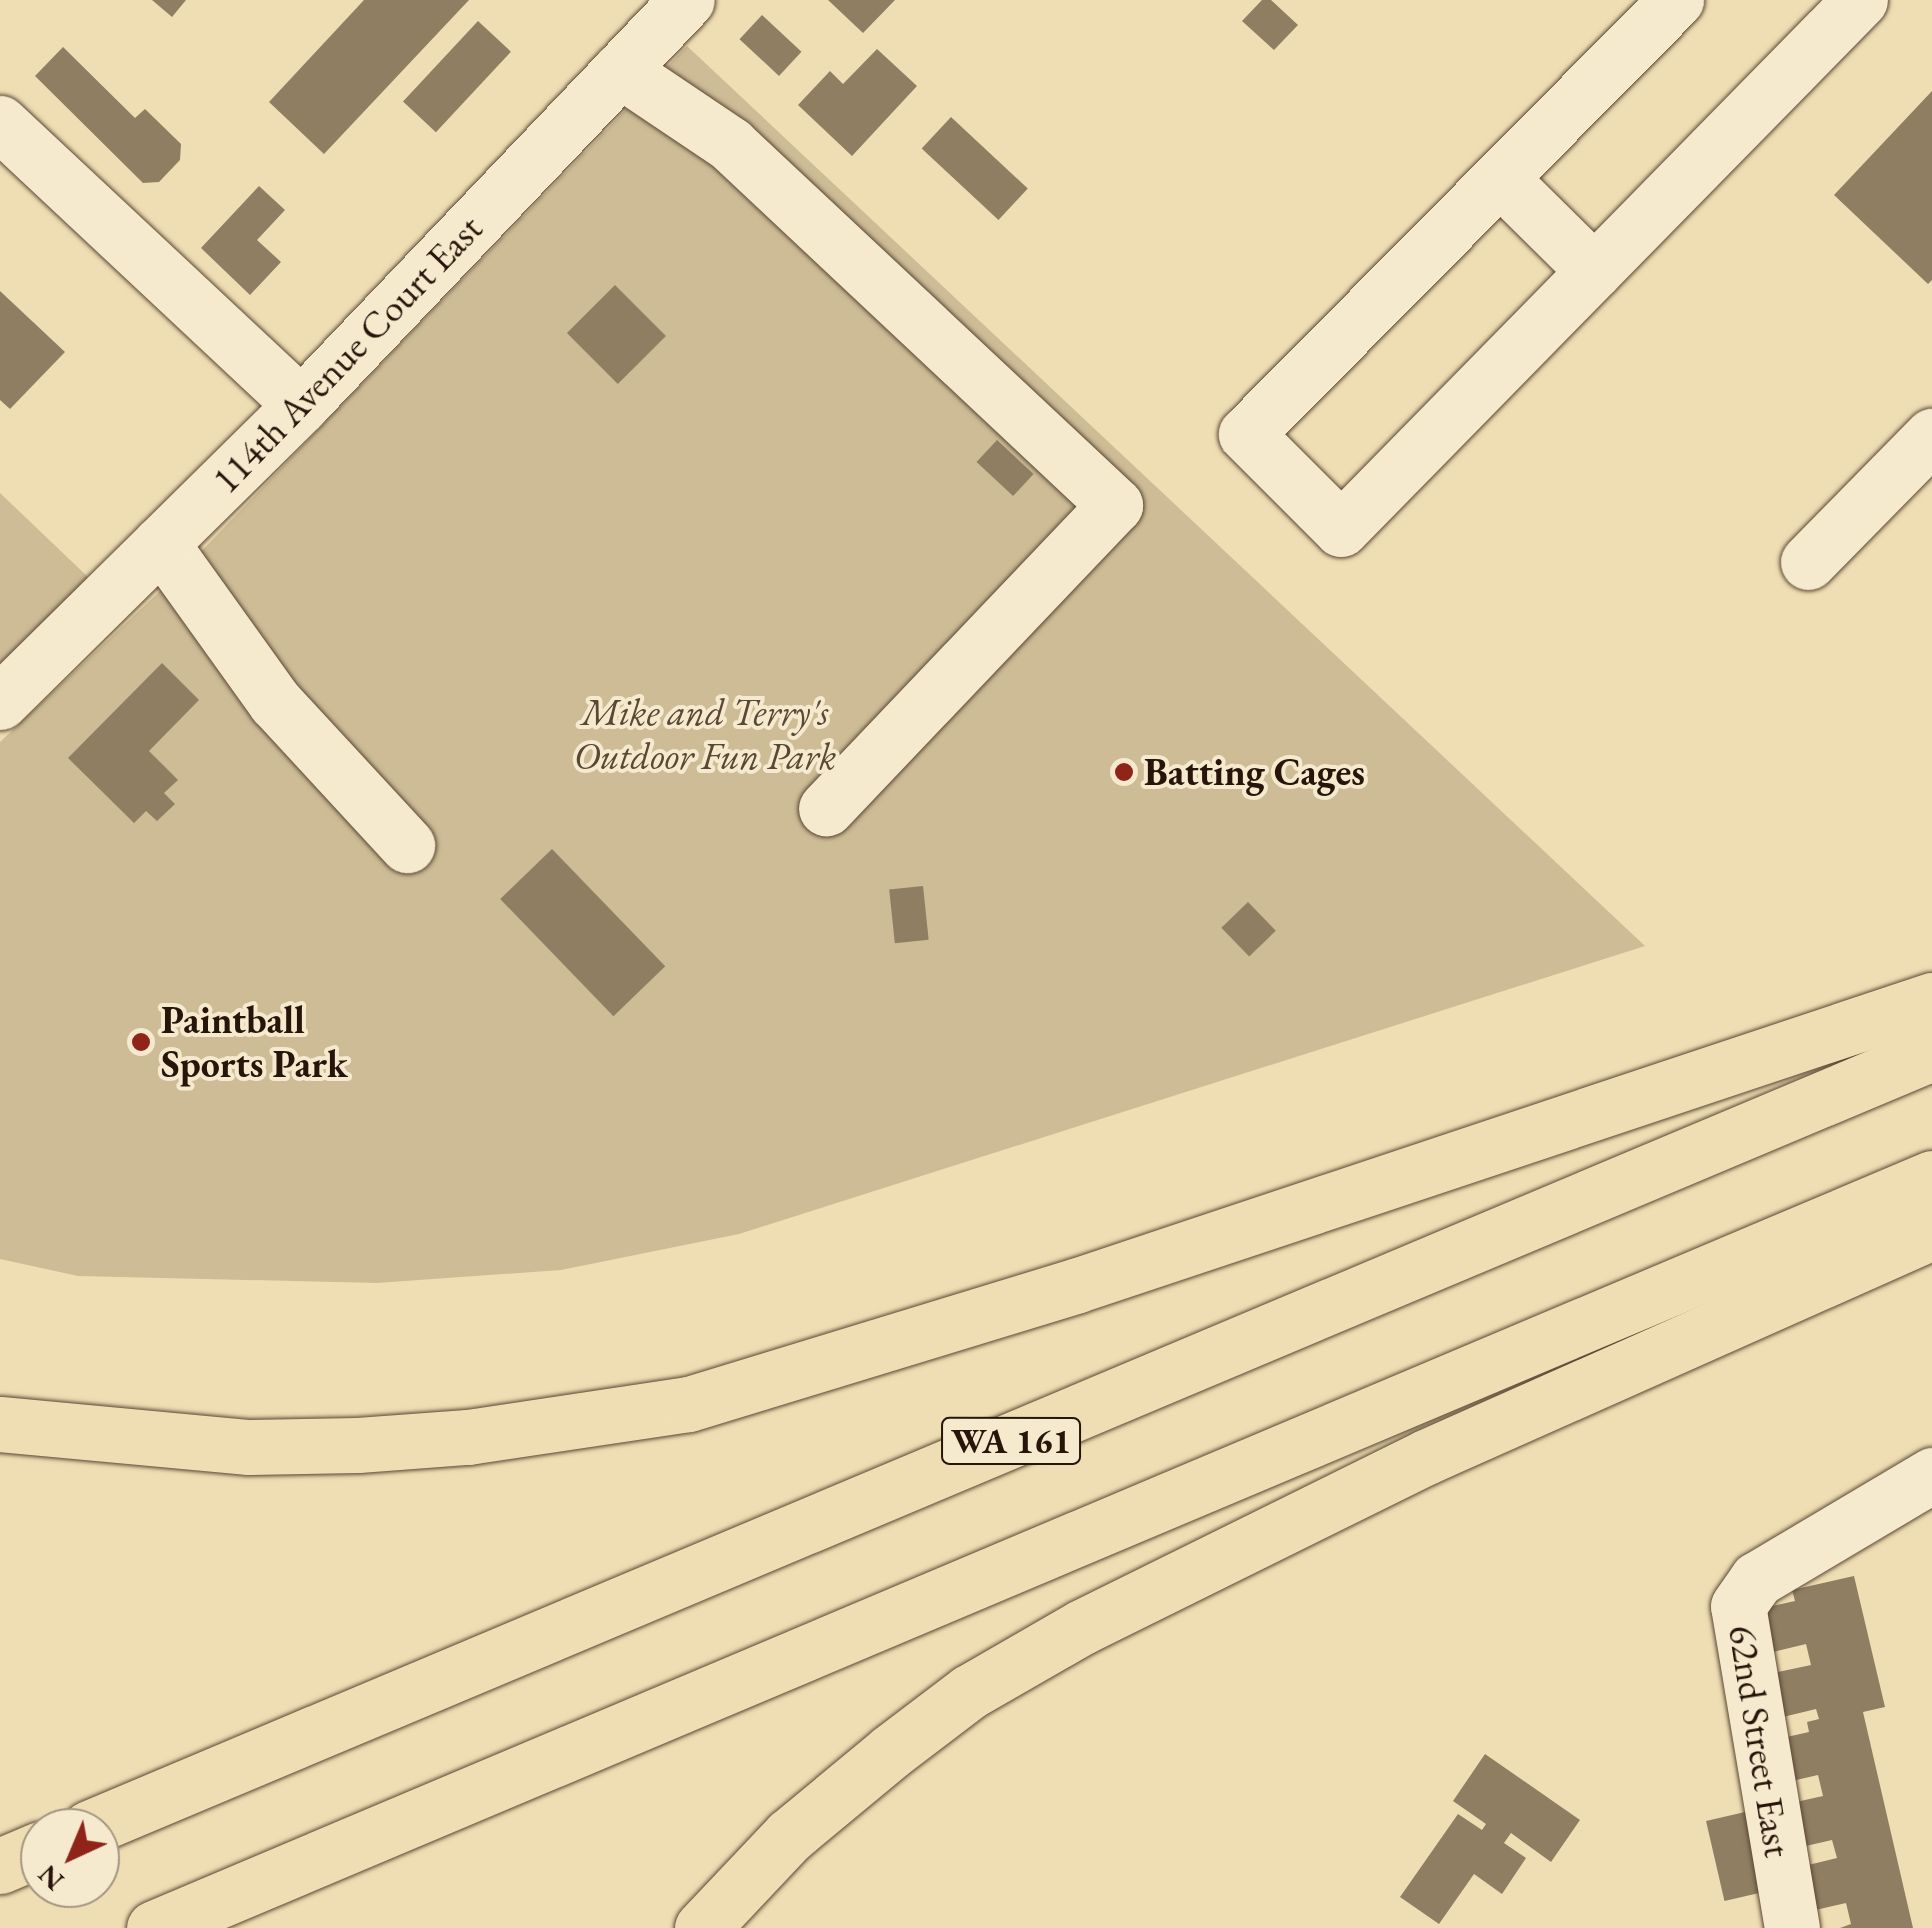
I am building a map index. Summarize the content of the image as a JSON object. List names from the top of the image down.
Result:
{
  "streets": {
    "highway": ["WA 161"],
    "street": ["114th Avenue Court East", "62nd Street East"]
  },
  "parks": ["Mike and Terry's Outdoor Fun Park"],
  "places": ["Batting Cages", "Paintball Sports Park"],
  "north": "bottom left"
}
